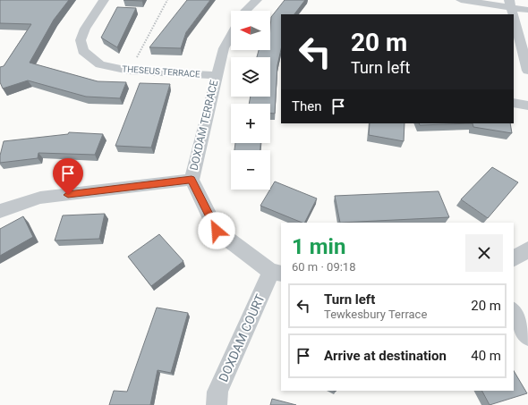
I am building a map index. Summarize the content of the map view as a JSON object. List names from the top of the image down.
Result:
{
  "streets": {
    "street": ["THESEUS TERRACE", "DOXDAM TERRACE", "DOXDAM COURT"]
  },
  "crossings": [
    ["THESEUS TERRACE", "DOXDAM TERRACE"],
    ["DOXDAM TERRACE", "DOXDAM COURT"]
  ],
  "north": "left",
  "page": {
    "map_buttons": ["+", "−"],
    "turn": ["20 m", "Turn left"],
    "then": "Then",
    "heading": ["1 min", "60 m · 09:18"],
    "list": [
      {
        "name": "Turn left",
        "note": "Tewkesbury Terrace",
        "value": "20 m"
      },
      {
        "name": "Arrive at destination",
        "value": "40 m"
      }
    ]
  }
}
